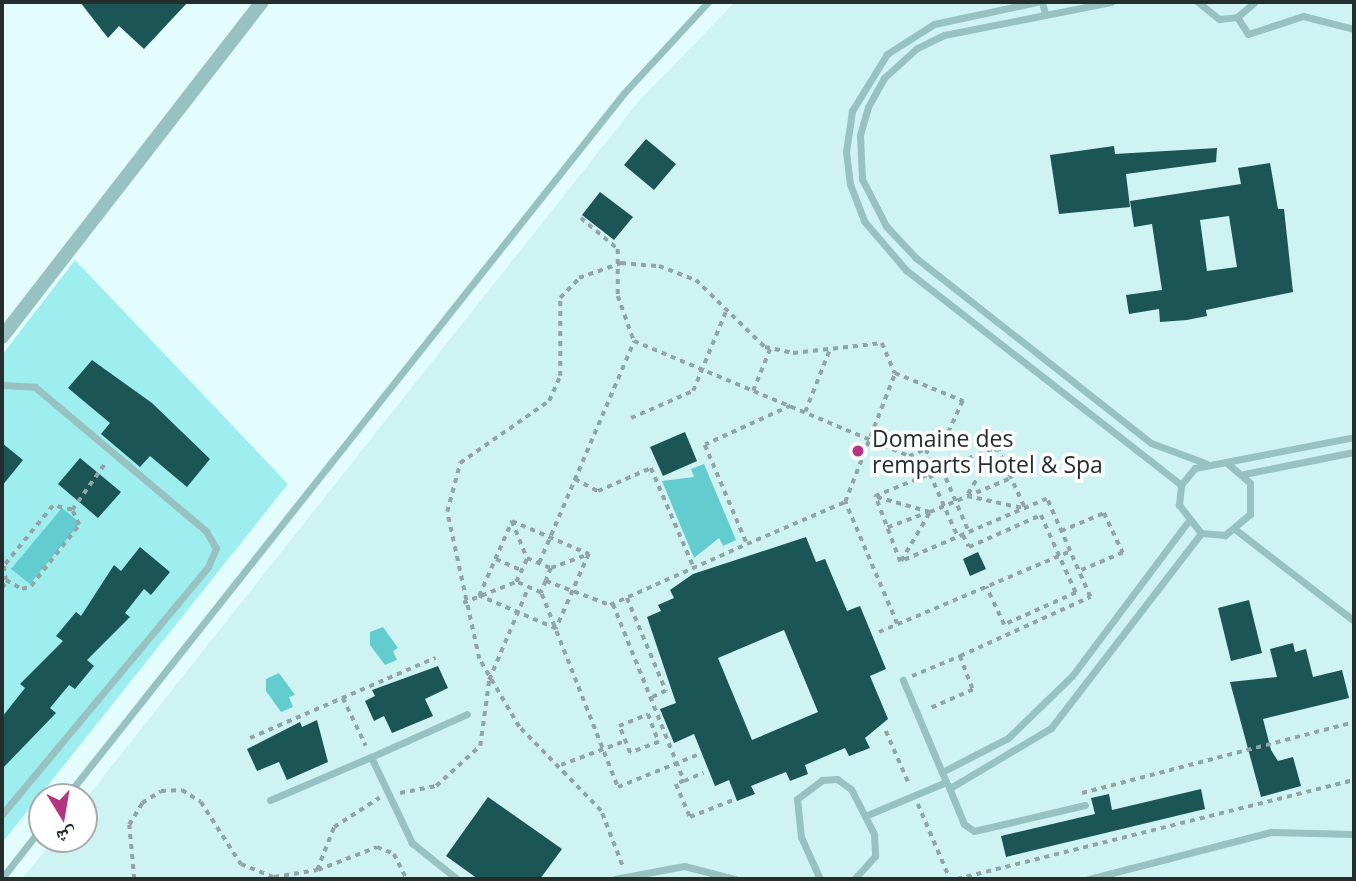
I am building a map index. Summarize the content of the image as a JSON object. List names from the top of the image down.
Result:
{
  "places": ["Domaine des remparts Hotel & Spa"],
  "north": "bottom"
}
